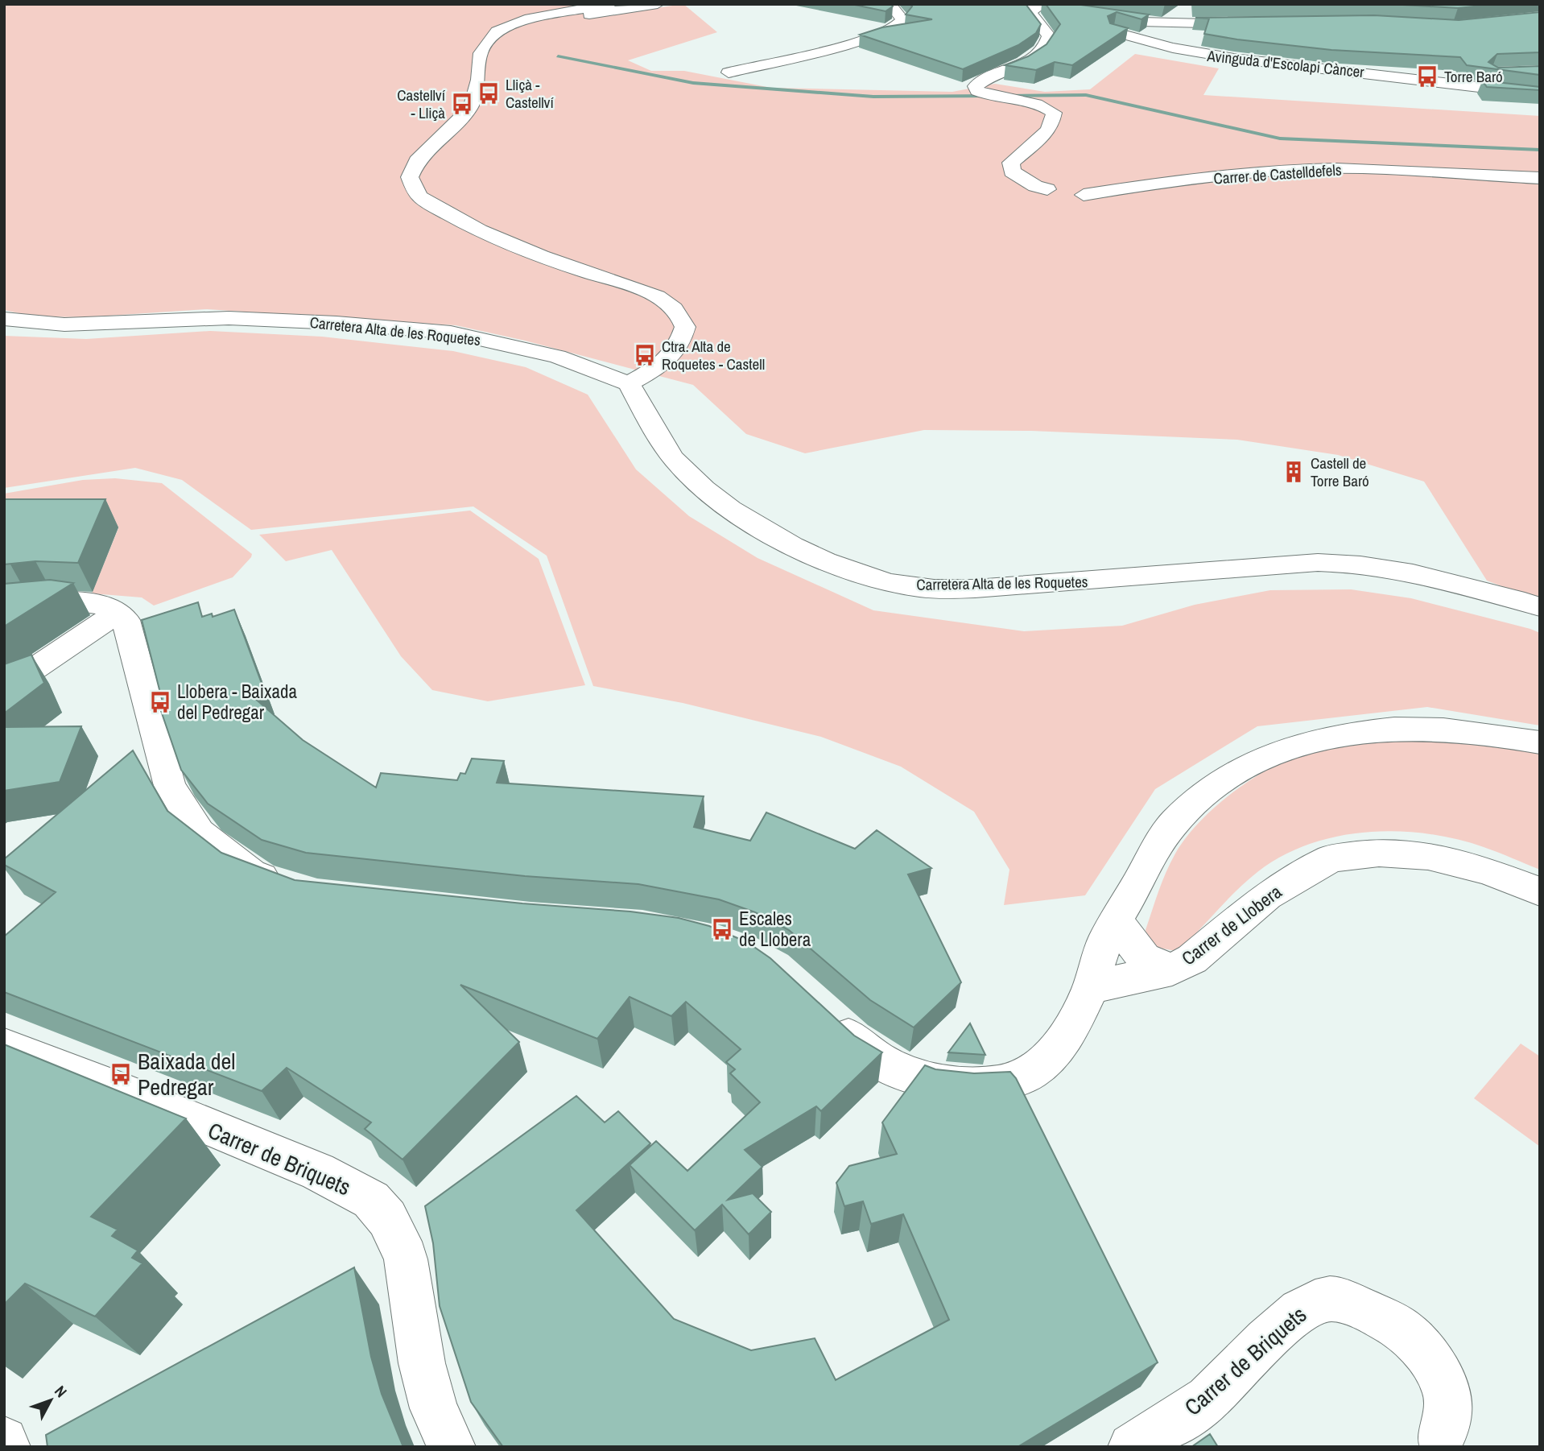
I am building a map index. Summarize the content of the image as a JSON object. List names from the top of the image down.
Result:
{
  "streets": {
    "street": [
      "Avinguda d'Escolapi Càncer",
      "Carrer de Castelldefels",
      "Carretera Alta de les Roquetes",
      "Carrer de Llobera",
      "Carrer de Briquets"
    ]
  },
  "crossings": [
    ["Avinguda d'Escolapi Càncer", "Carrer de Castelldefels"]
  ],
  "places": {
    "bus stop": [
      "Torre Baró",
      "Lliçà - Castellví",
      "Castellví - Lliçà",
      "Ctra. Alta de Roquetes - Castell",
      "Llobera - Baixada del Pedregar",
      "Escales de Llobera",
      "Baixada del Pedregar"
    ],
    "building": ["Castell de Torre Baró"]
  },
  "north": "top right"
}
